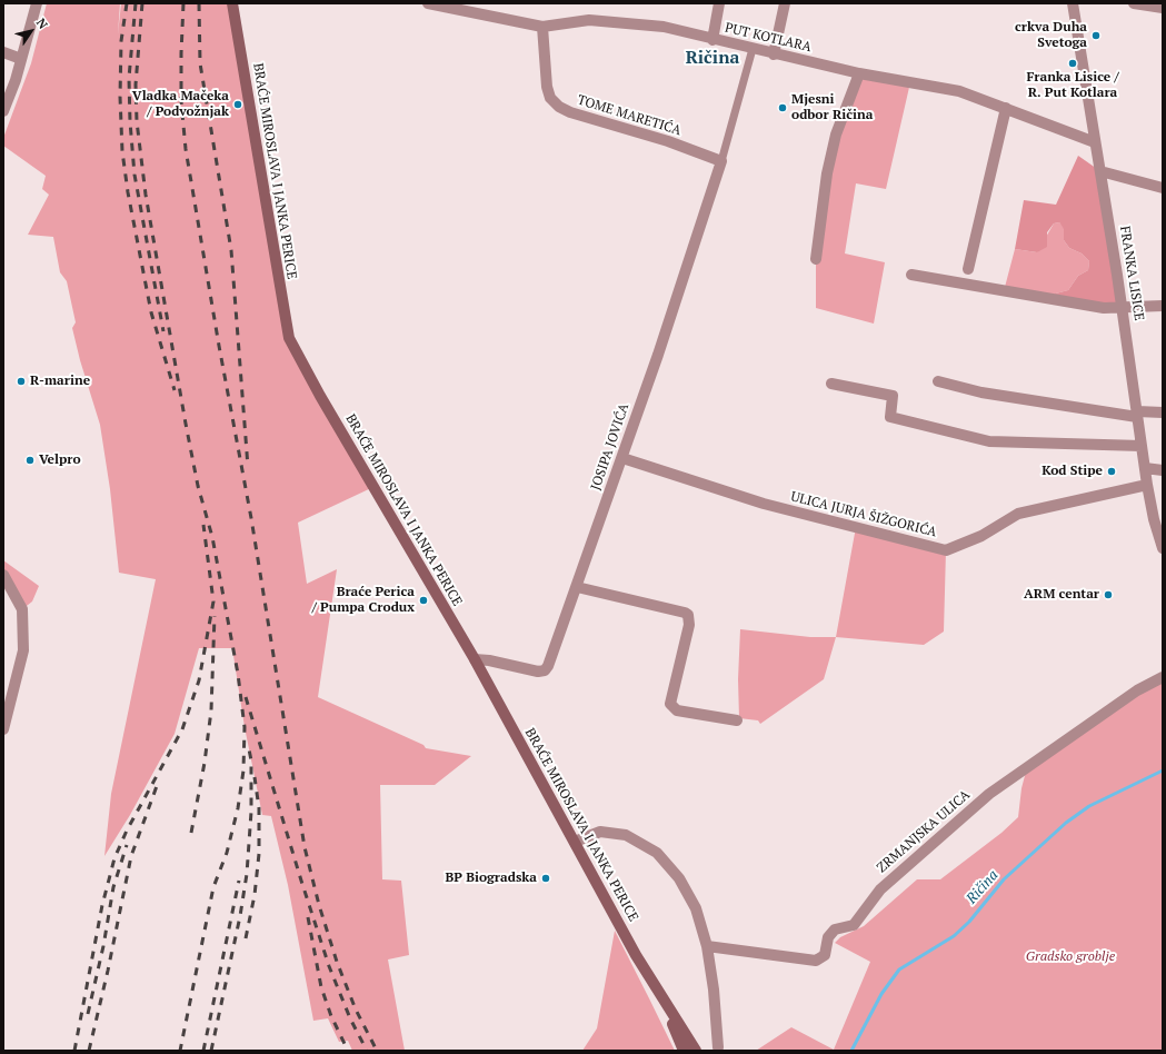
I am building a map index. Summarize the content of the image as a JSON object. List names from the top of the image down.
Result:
{
  "streets": {
    "main road": ["BRAĆE MIROSLAVA I JANKA PERICE"],
    "street": [
      "PUT KOTLARA",
      "TOME MARETIĆA",
      "FRANKA LISICE",
      "JOSIPA JOVIĆA",
      "ULICA JURJA ŠIŽGORIĆA",
      "ZRMANJSKA ULICA"
    ]
  },
  "crossings": [
    ["PUT KOTLARA", "TOME MARETIĆA"],
    ["PUT KOTLARA", "FRANKA LISICE"],
    ["TOME MARETIĆA", "JOSIPA JOVIĆA"],
    ["BRAĆE MIROSLAVA I JANKA PERICE", "JOSIPA JOVIĆA"],
    ["FRANKA LISICE", "ULICA JURJA ŠIŽGORIĆA"],
    ["JOSIPA JOVIĆA", "ULICA JURJA ŠIŽGORIĆA"]
  ],
  "districts": ["Ričina"],
  "water": ["Ričina"],
  "parks": ["Gradsko groblje"],
  "places": [
    "crkva Duha Svetoga",
    "Franka Lisice / R. Put Kotlara",
    "Vladka Mačeka / Podvožnjak",
    "Mjesni odbor Ričina",
    "R-marine",
    "Velpro",
    "Kod Stipe",
    "ARM centar",
    "Braće Perica / Pumpa Crodux",
    "BP Biogradska"
  ],
  "north": "top right"
}
